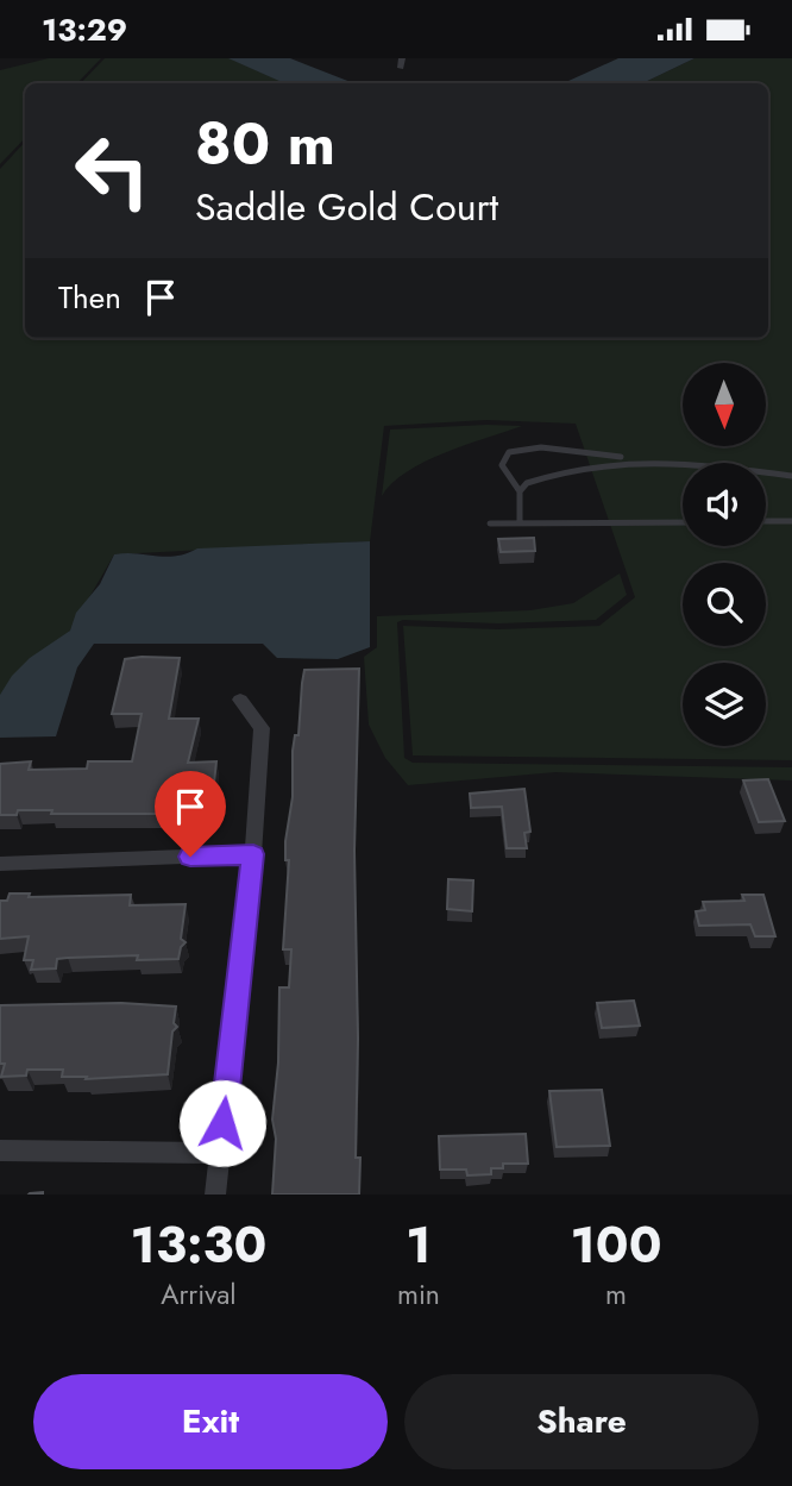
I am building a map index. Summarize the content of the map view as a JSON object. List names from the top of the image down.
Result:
{
  "north": "bottom",
  "page": {
    "status": "13:29",
    "turn": ["80 m", "Saddle Gold Court"],
    "then": "Then",
    "eta": [
      "13:30",
      "Arrival",
      "1",
      "min",
      "100",
      "m"
    ],
    "buttons": ["Exit", "Share"]
  }
}
